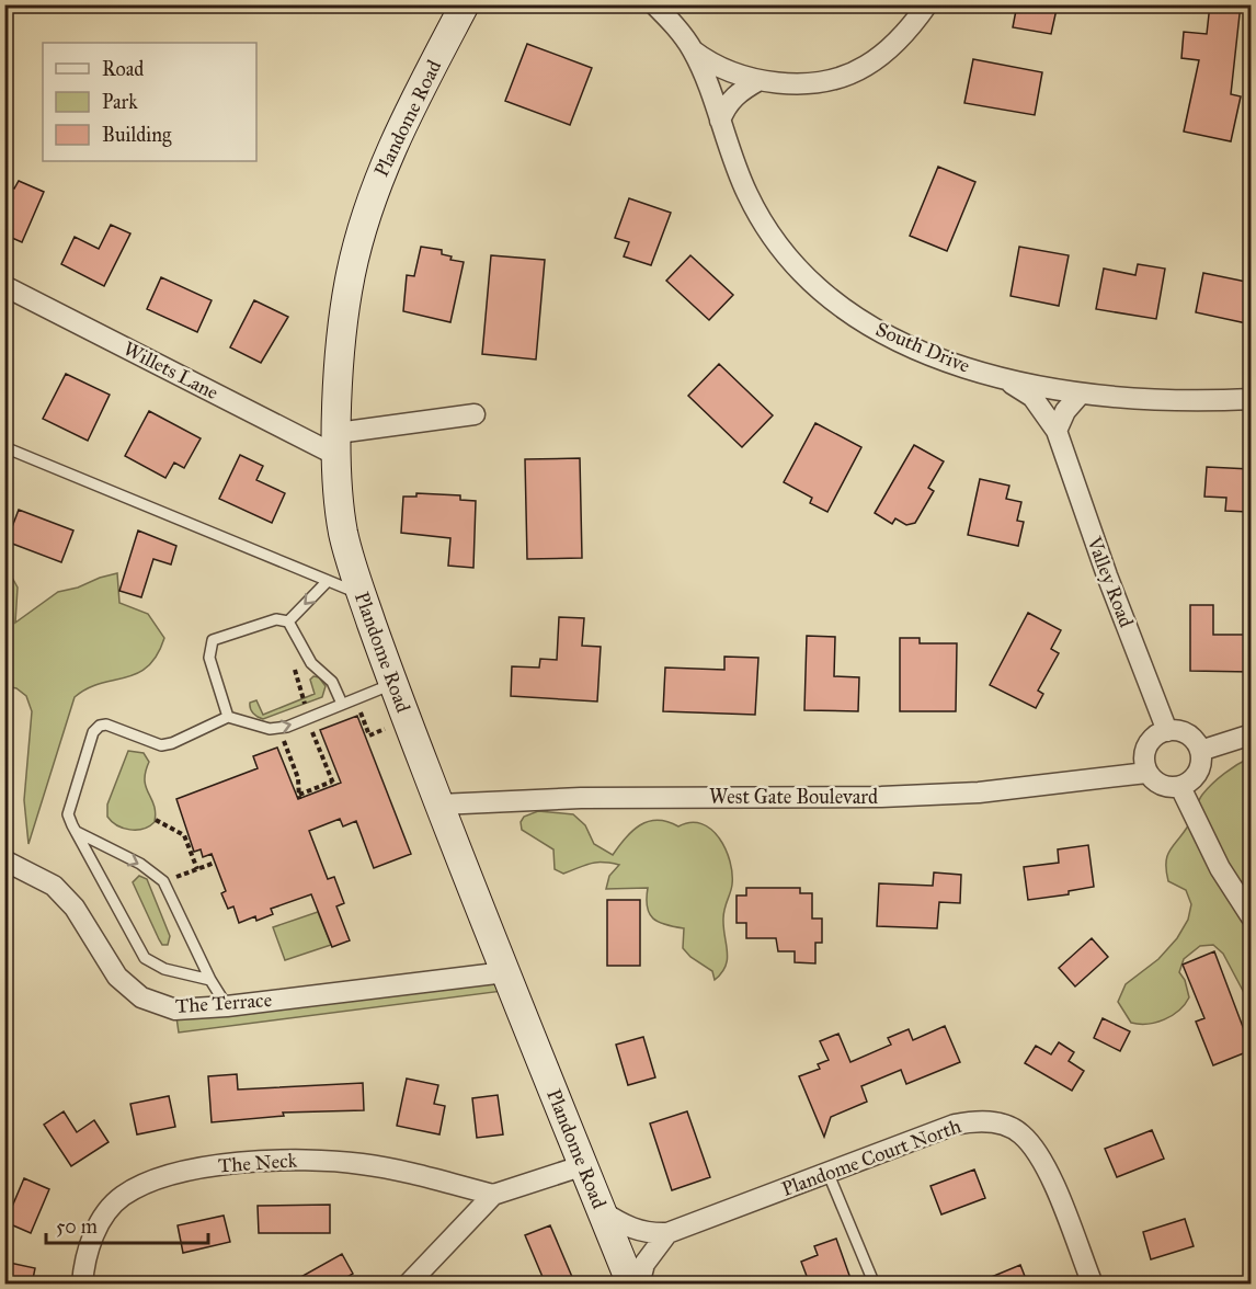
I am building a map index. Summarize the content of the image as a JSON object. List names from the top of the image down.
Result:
{
  "streets": {
    "main road": ["Plandome Road"],
    "street": [
      "South Drive",
      "Willets Lane",
      "Valley Road",
      "West Gate Boulevard",
      "The Terrace",
      "Plandome Court North",
      "The Neck"
    ]
  },
  "crossings": [
    ["Plandome Road", "Willets Lane"],
    ["Plandome Road", "West Gate Boulevard"],
    ["Plandome Road", "The Terrace"],
    ["Plandome Road", "Plandome Court North"],
    ["South Drive", "Valley Road"],
    ["Valley Road", "West Gate Boulevard"]
  ],
  "legend": ["Road", "Park", "Building"],
  "scale_bar": "50 m"
}
